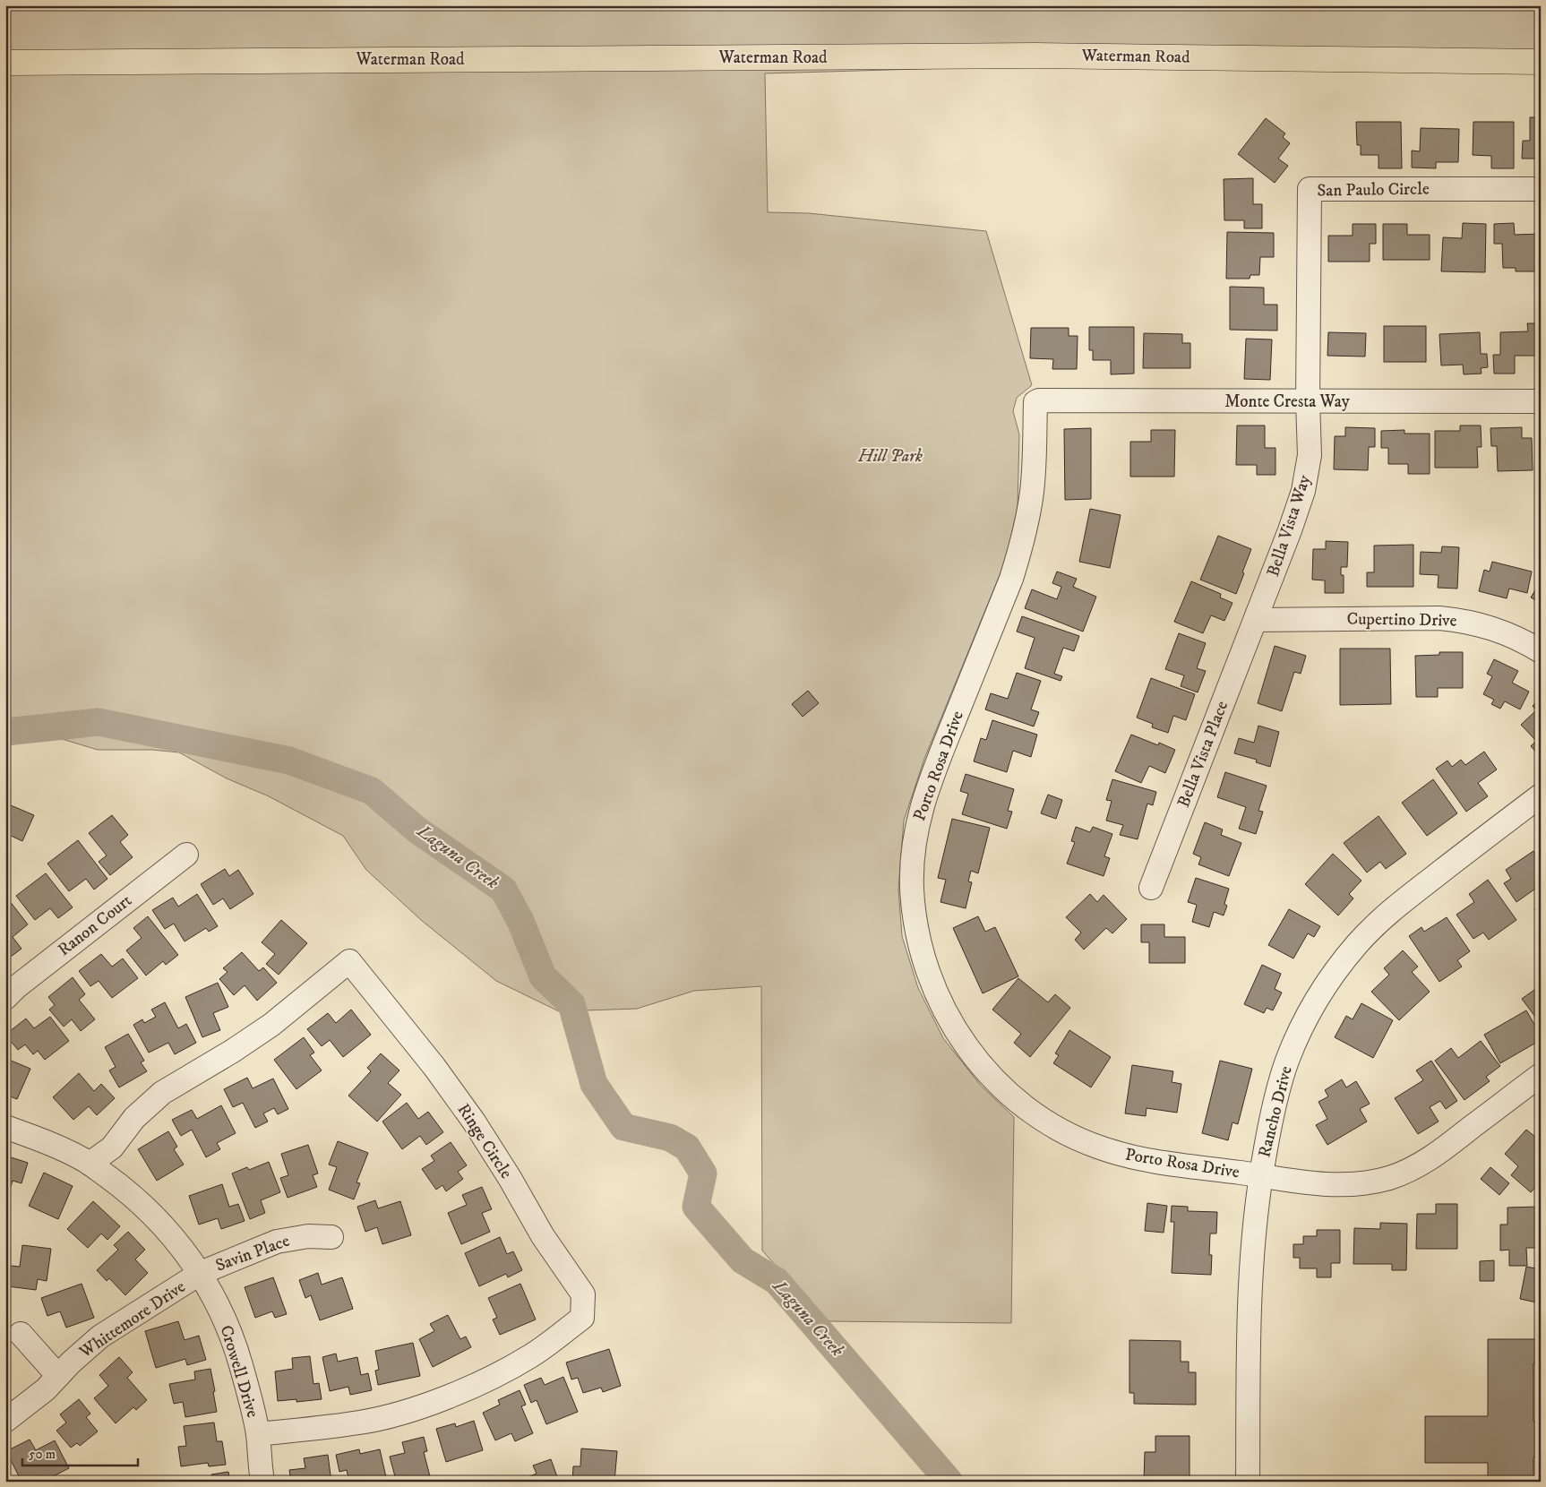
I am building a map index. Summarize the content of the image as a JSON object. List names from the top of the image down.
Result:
{
  "streets": {
    "main road": ["Waterman Road"],
    "street": [
      "San Paulo Circle",
      "Monte Cresta Way",
      "Bella Vista Way",
      "Cupertino Drive",
      "Bella Vista Place",
      "Porto Rosa Drive",
      "Ranon Court",
      "Rancho Drive",
      "Ringe Circle",
      "Savin Place",
      "Whittemore Drive",
      "Crowell Drive"
    ]
  },
  "crossings": [
    ["San Paulo Circle", "Monte Cresta Way"],
    ["San Paulo Circle", "Bella Vista Way"],
    ["Monte Cresta Way", "Bella Vista Way"],
    ["Monte Cresta Way", "Porto Rosa Drive"],
    ["Bella Vista Way", "Cupertino Drive"],
    ["Bella Vista Way", "Bella Vista Place"],
    ["Cupertino Drive", "Bella Vista Place"],
    ["Porto Rosa Drive", "Rancho Drive"],
    ["Ringe Circle", "Crowell Drive"],
    ["Savin Place", "Whittemore Drive"],
    ["Savin Place", "Crowell Drive"],
    ["Whittemore Drive", "Crowell Drive"]
  ],
  "water": ["Laguna Creek"],
  "parks": ["Hill Park"],
  "scale_bar": "50 m"
}
